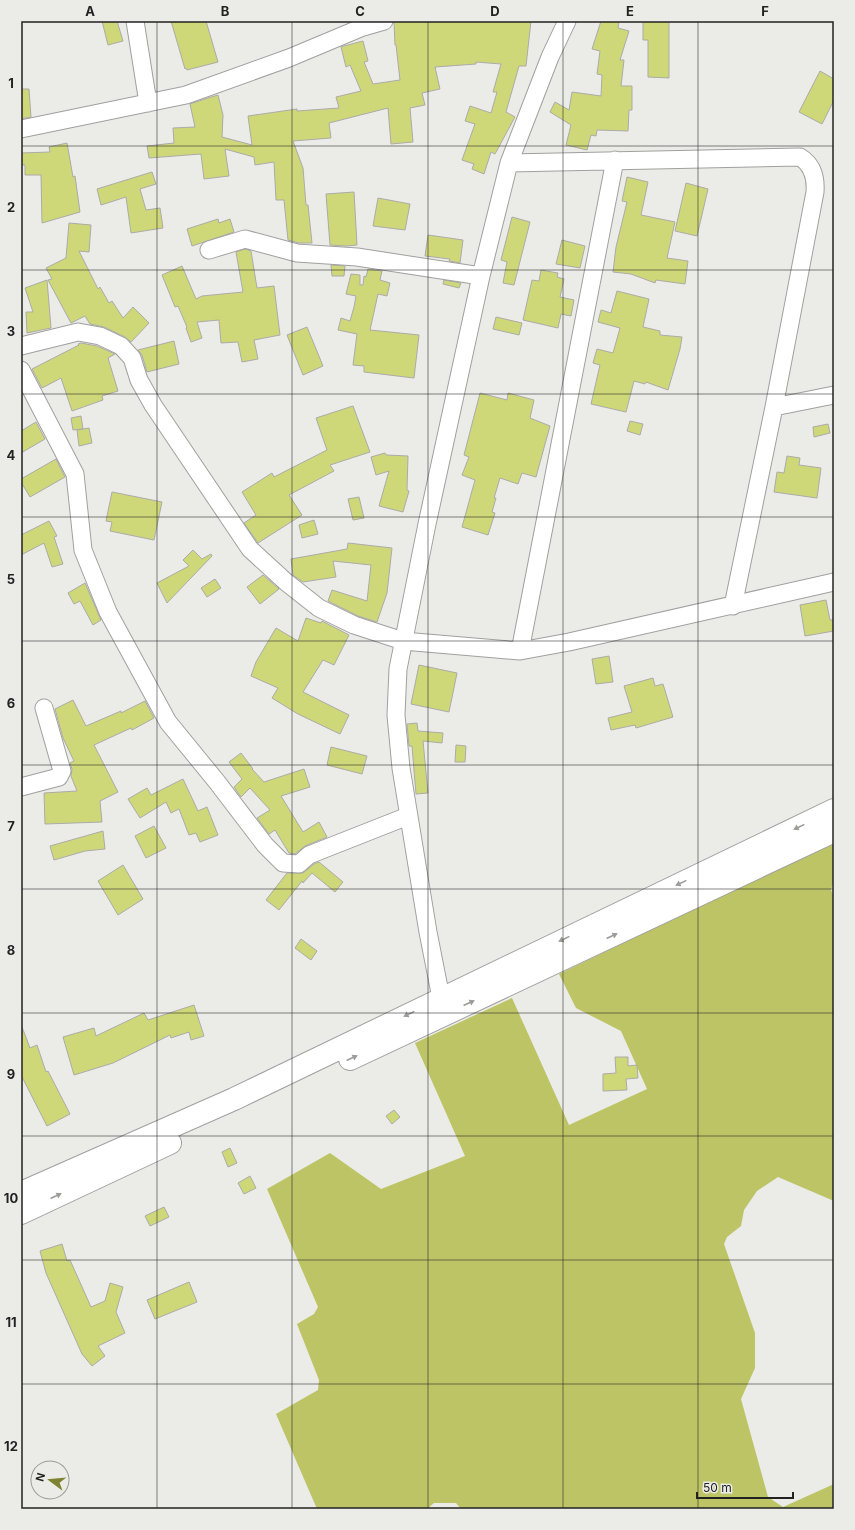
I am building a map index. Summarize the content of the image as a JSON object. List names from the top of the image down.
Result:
{
  "scale_bar": "50 m",
  "north": "left",
  "grid": {
    "columns": [
      "A",
      "B",
      "C",
      "D",
      "E",
      "F"
    ],
    "rows": [
      "1",
      "2",
      "3",
      "4",
      "5",
      "6",
      "7",
      "8",
      "9",
      "10",
      "11",
      "12"
    ]
  }
}
